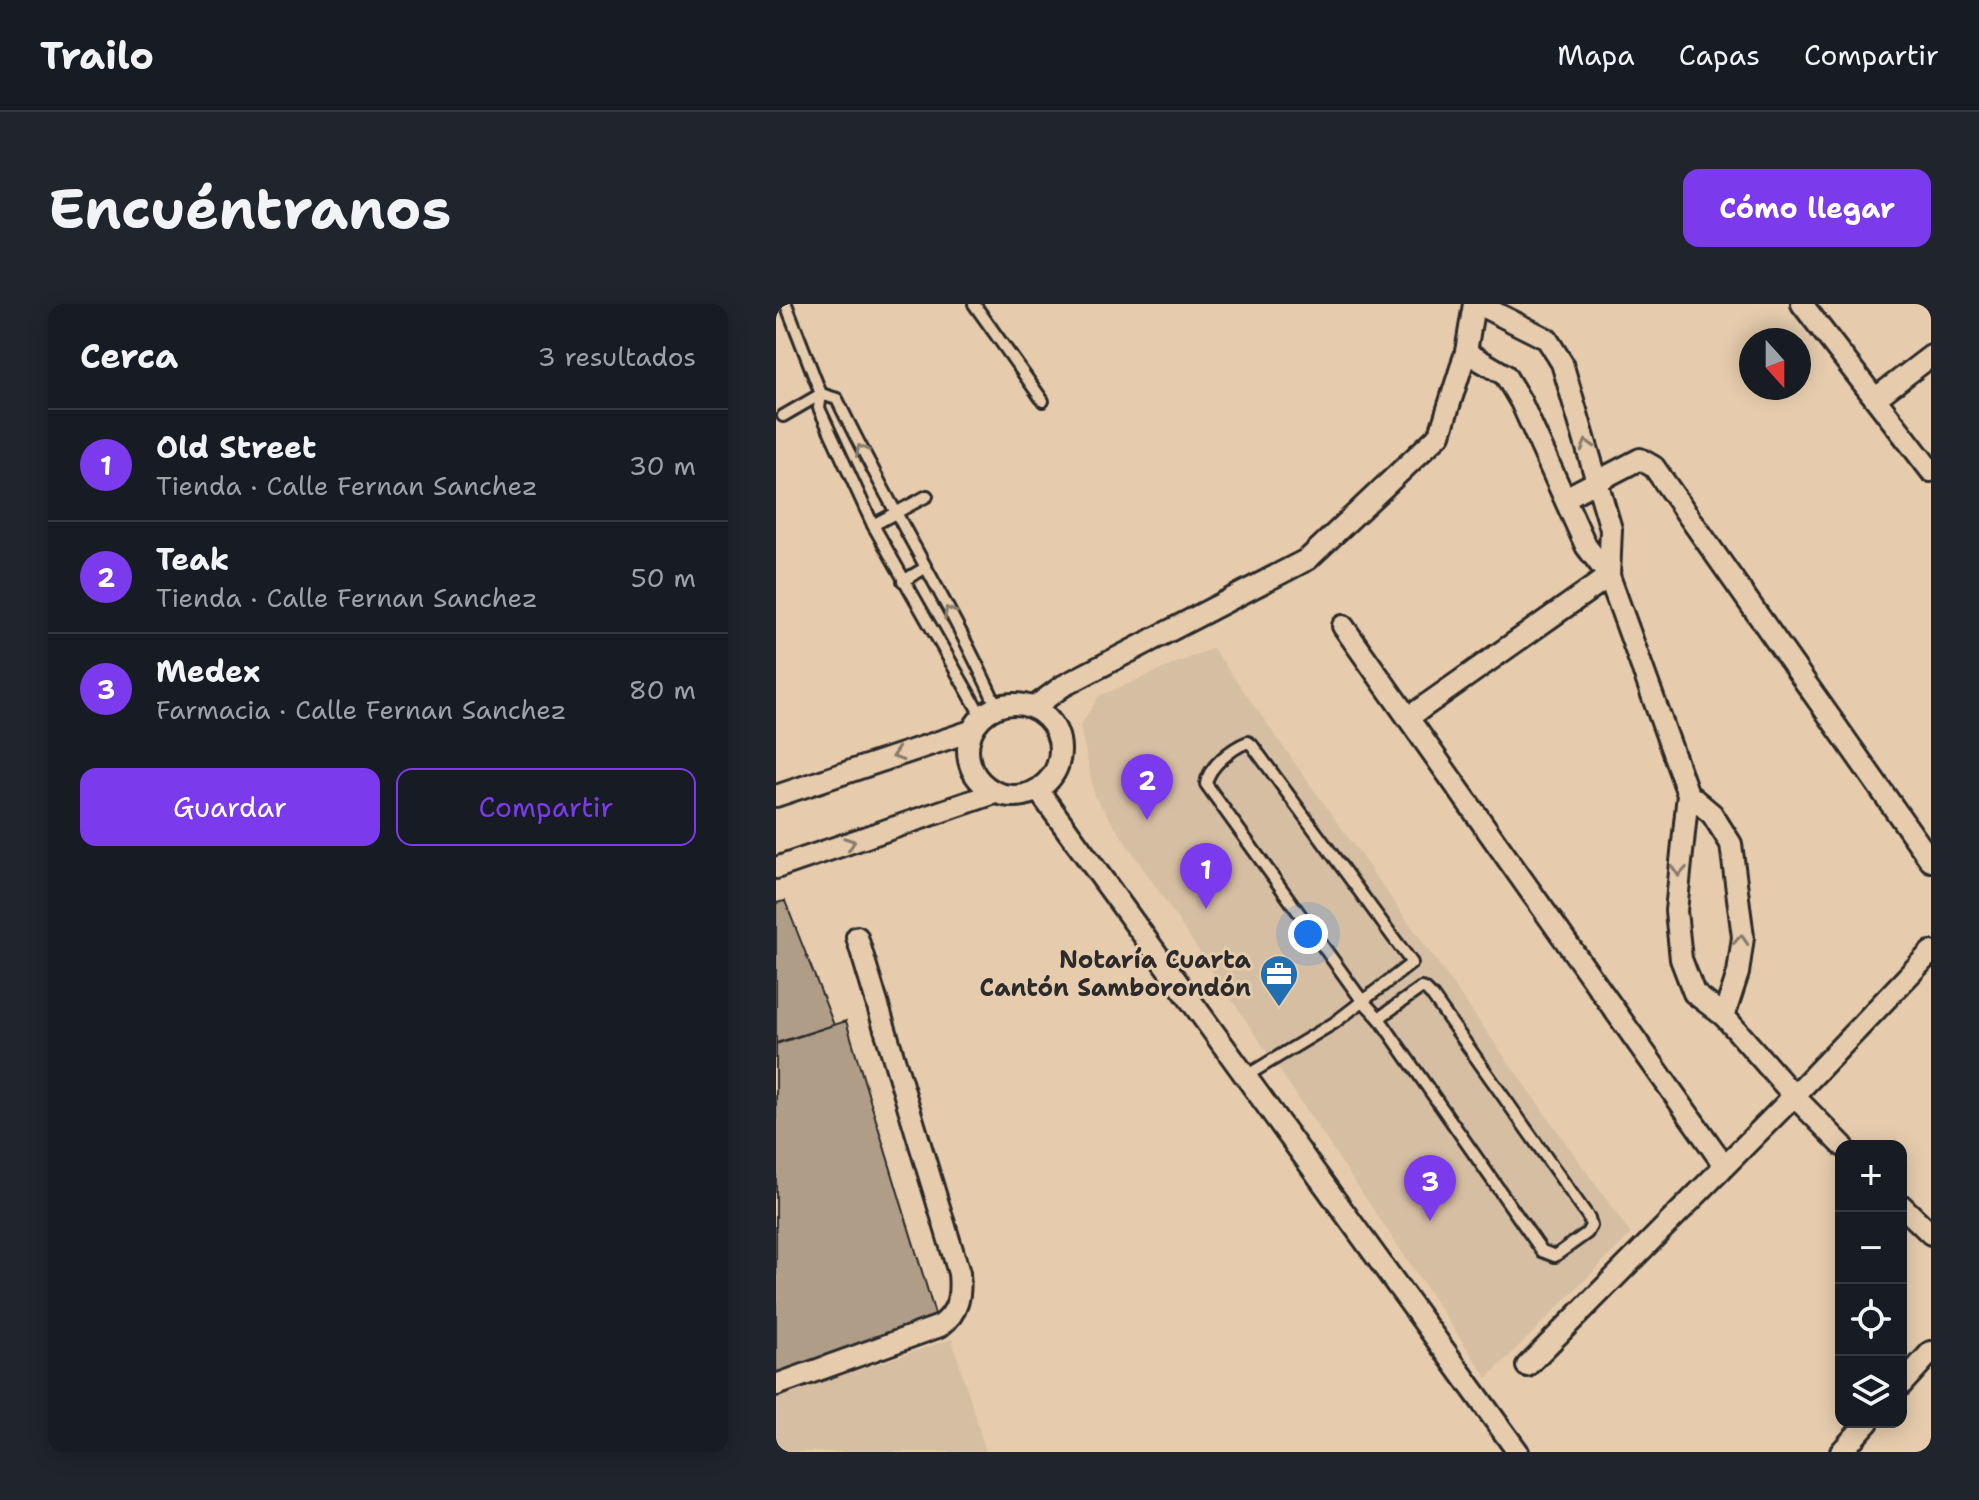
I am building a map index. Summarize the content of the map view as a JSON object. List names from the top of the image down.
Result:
{
  "places": {
    "office": ["Notaría Cuarta Cantón Samborondón"]
  },
  "north": "bottom",
  "page": {
    "header": "Trailo",
    "nav": ["Mapa", "Capas", "Compartir"],
    "buttons": [
      "Cómo llegar",
      ["Guardar", "Compartir"]
    ],
    "title": "Encuéntranos",
    "heading": ["Cerca", "3 resultados"],
    "list": [
      {
        "mark": "1",
        "name": "Old Street",
        "note": "Tienda · Calle Fernan Sanchez",
        "value": "30 m"
      },
      {
        "mark": "2",
        "name": "Teak",
        "note": "Tienda · Calle Fernan Sanchez",
        "value": "50 m"
      },
      {
        "mark": "3",
        "name": "Medex",
        "note": "Farmacia · Calle Fernan Sanchez",
        "value": "80 m"
      }
    ],
    "pins": ["2", "1", "3"],
    "map_buttons": ["+", "−"]
  }
}
